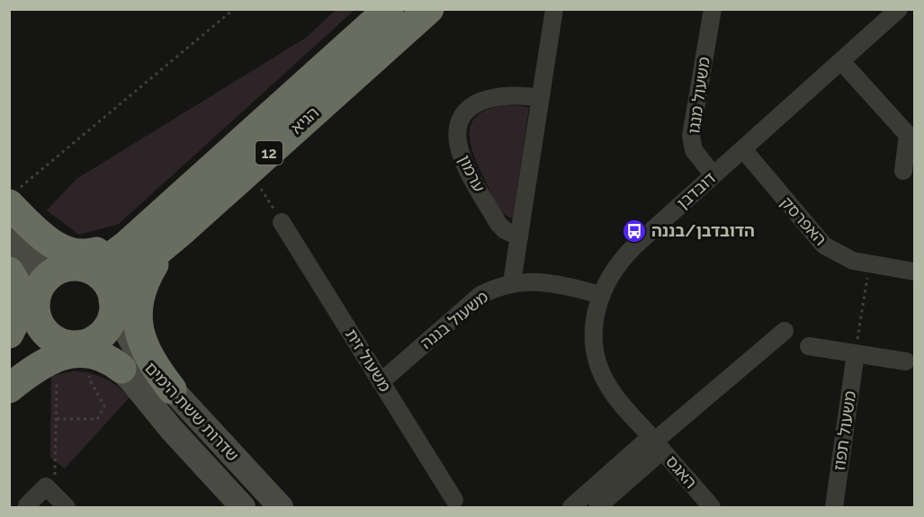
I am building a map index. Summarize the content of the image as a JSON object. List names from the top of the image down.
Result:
{
  "streets": {
    "highway": ["הגיא", "12"],
    "street": [
      "משעול מנגו",
      "ערמון",
      "דובדבן",
      "האפרסק",
      "משעול בננה",
      "משעול זית",
      "שדרות ששת הימים",
      "משעול תפוז",
      "האגס"
    ]
  },
  "crossings": [
    ["משעול מנגו", "דובדבן"],
    ["הגיא", "12"],
    ["הגיא", "שדרות ששת הימים"],
    ["12", "שדרות ששת הימים"],
    ["דובדבן", "האפרסק"],
    ["דובדבן", "משעול בננה"],
    ["דובדבן", "האגס"],
    ["משעול בננה", "משעול זית"]
  ],
  "places": {
    "bus stop": ["הדובדבן/בננה"]
  }
}
